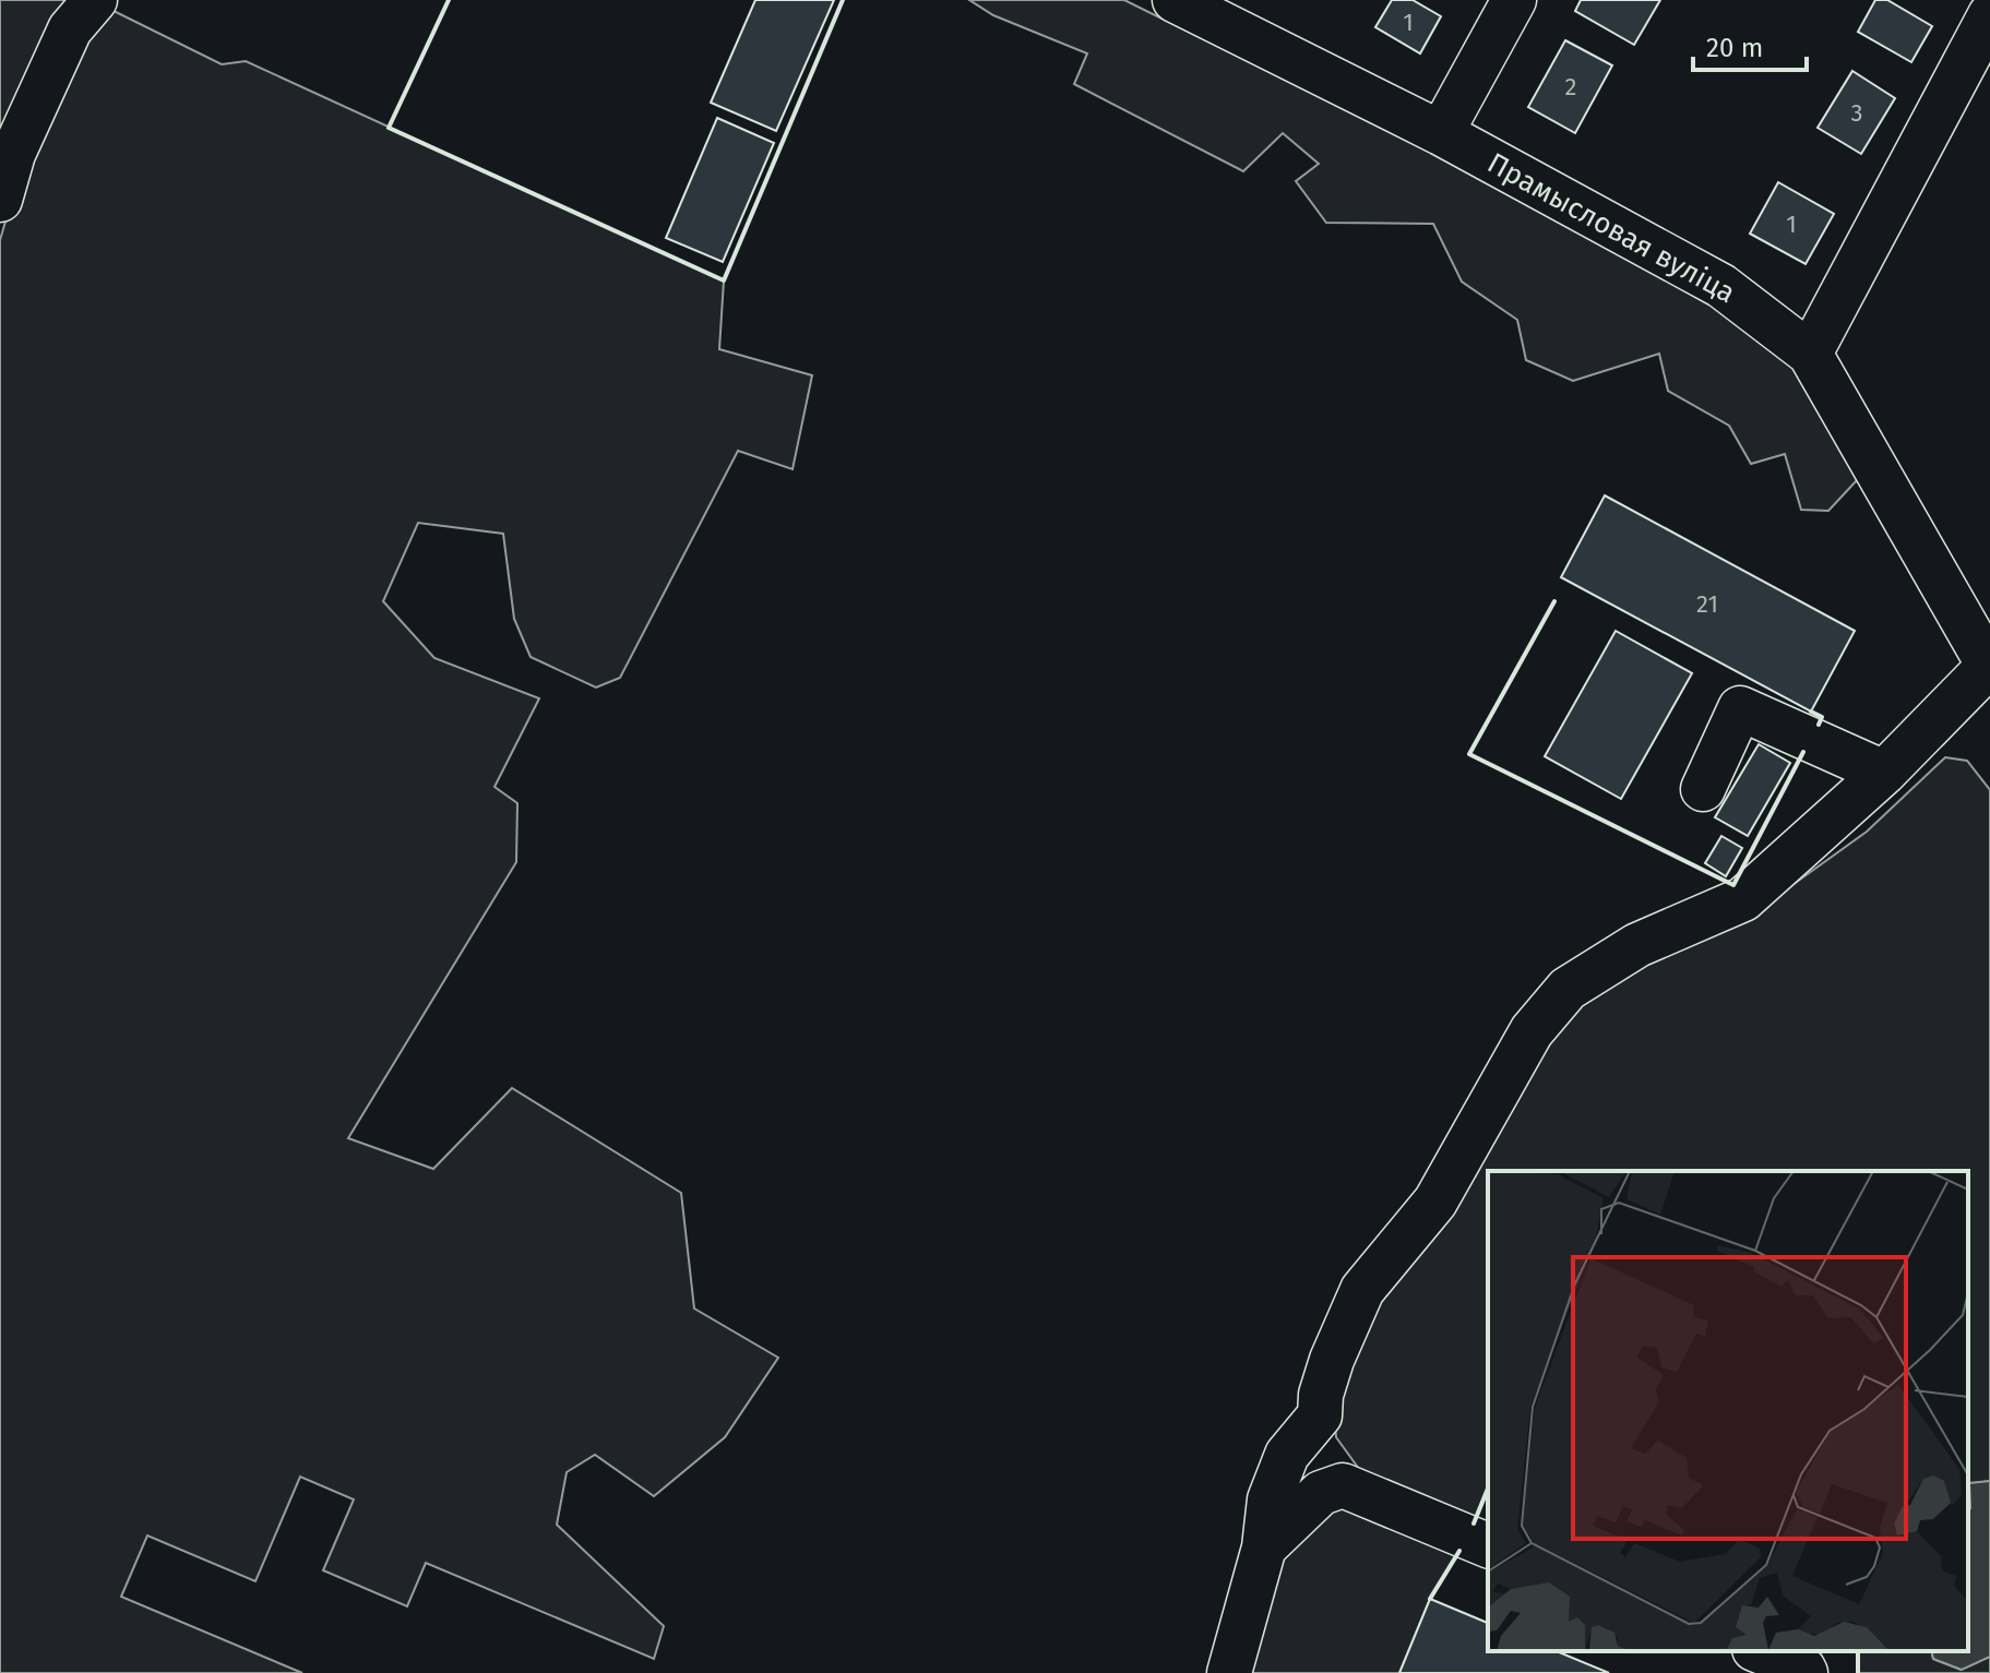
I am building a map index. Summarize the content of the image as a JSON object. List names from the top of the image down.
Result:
{
  "streets": {
    "street": ["Прамысловая вуліца"]
  },
  "house_numbers": [
    "1",
    "2",
    "3",
    "1",
    "21"
  ],
  "scale_bar": "20 m"
}
